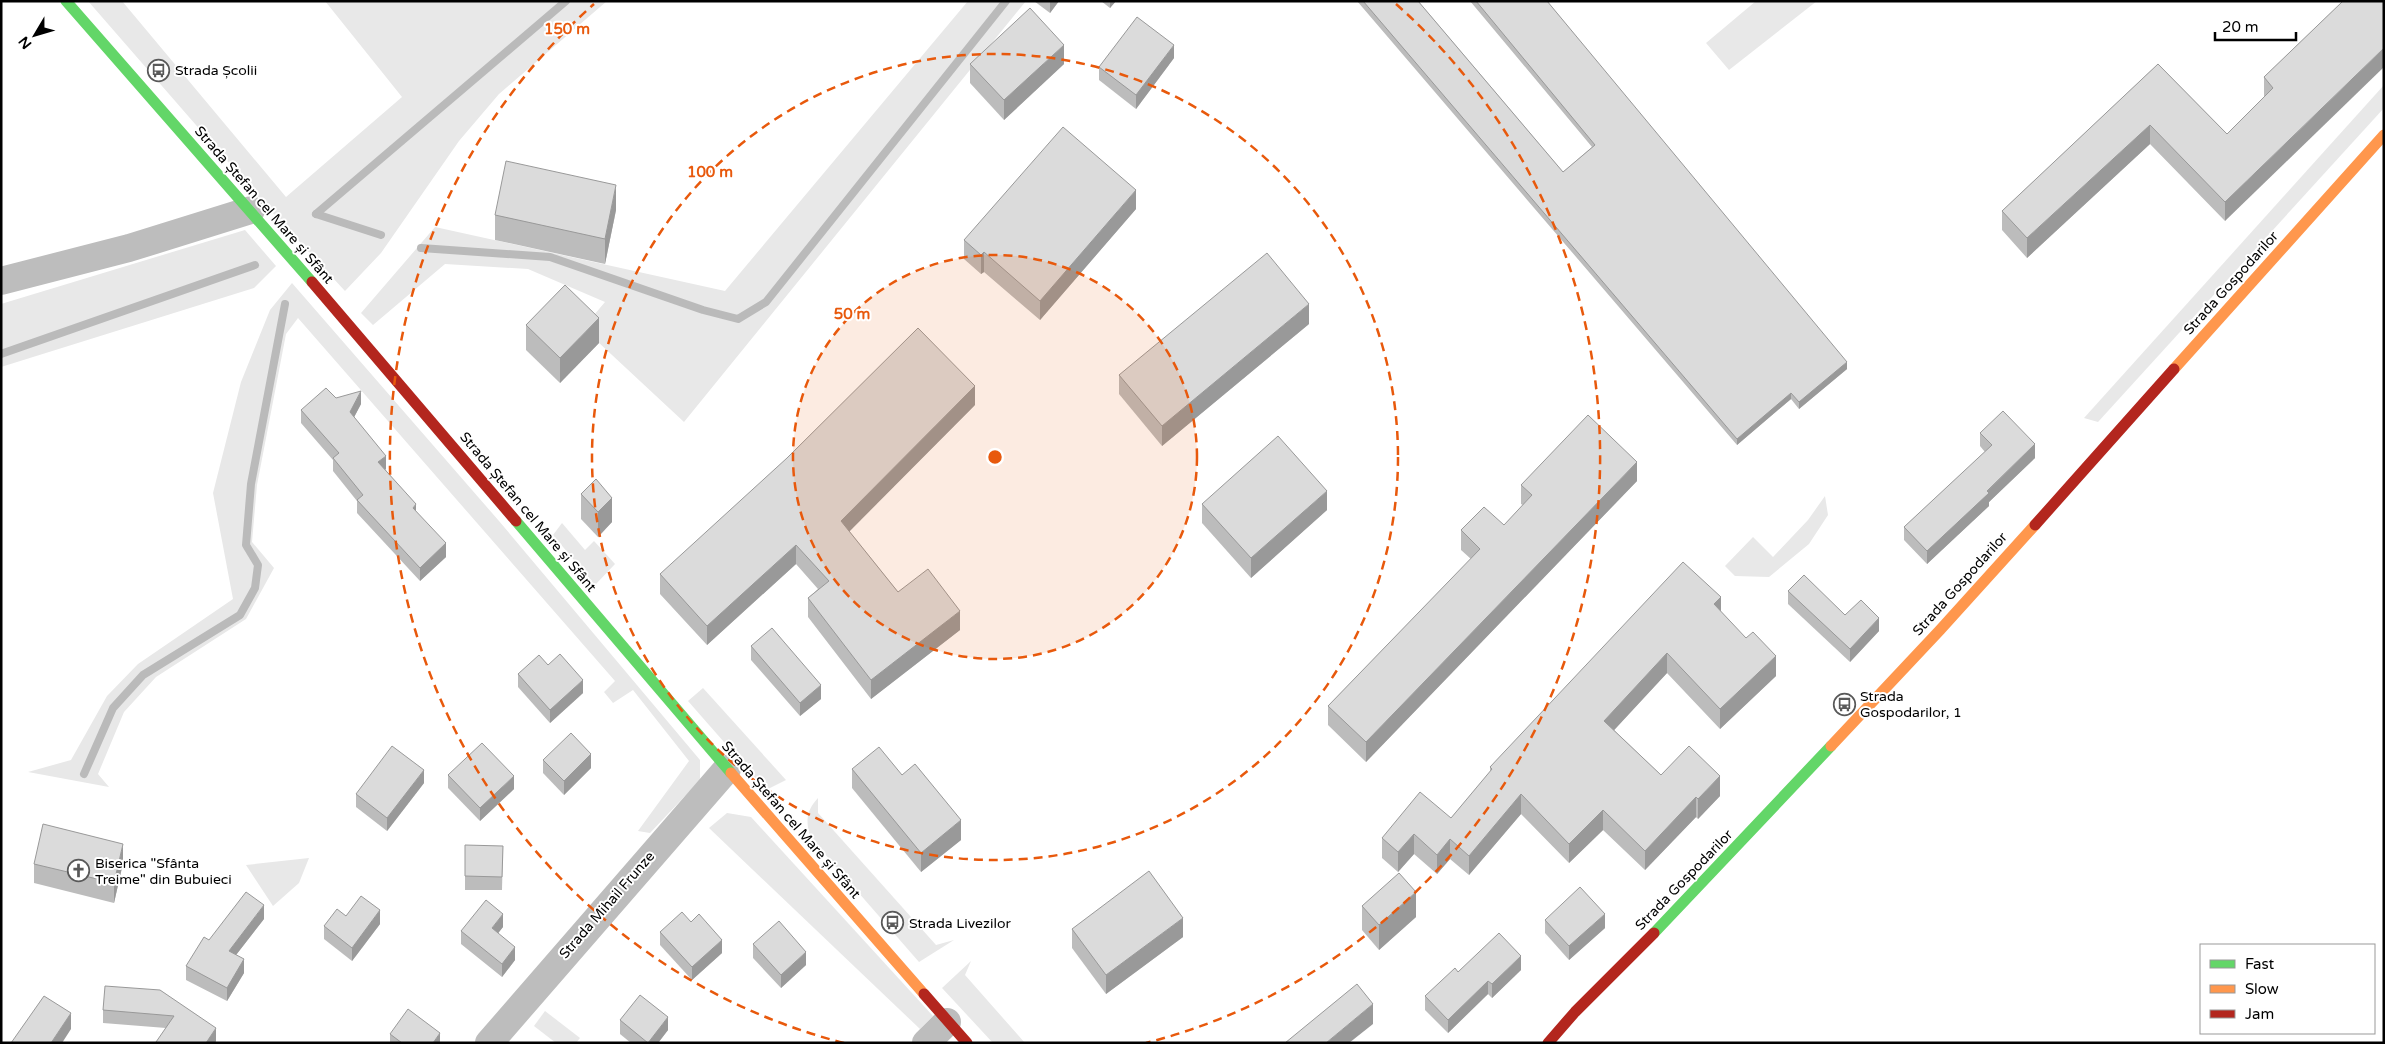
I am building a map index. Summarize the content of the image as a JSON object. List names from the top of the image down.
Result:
{
  "streets": {
    "street": ["Strada Ștefan cel Mare și Sfânt", "Strada Gospodarilor", "Strada Mihail Frunze"]
  },
  "crossings": [
    ["Strada Ștefan cel Mare și Sfânt", "Strada Mihail Frunze"]
  ],
  "places": {
    "bus stop": ["Strada Școlii", "Strada Gospodarilor, 1", "Strada Livezilor"],
    "church": ["Biserica \"Sfânta Treime\" din Bubuieci"]
  },
  "legend": ["Fast", "Slow", "Jam"],
  "scale_bar": "20 m",
  "north": "bottom left",
  "rings": ["150 m", "100 m", "50 m"]
}
